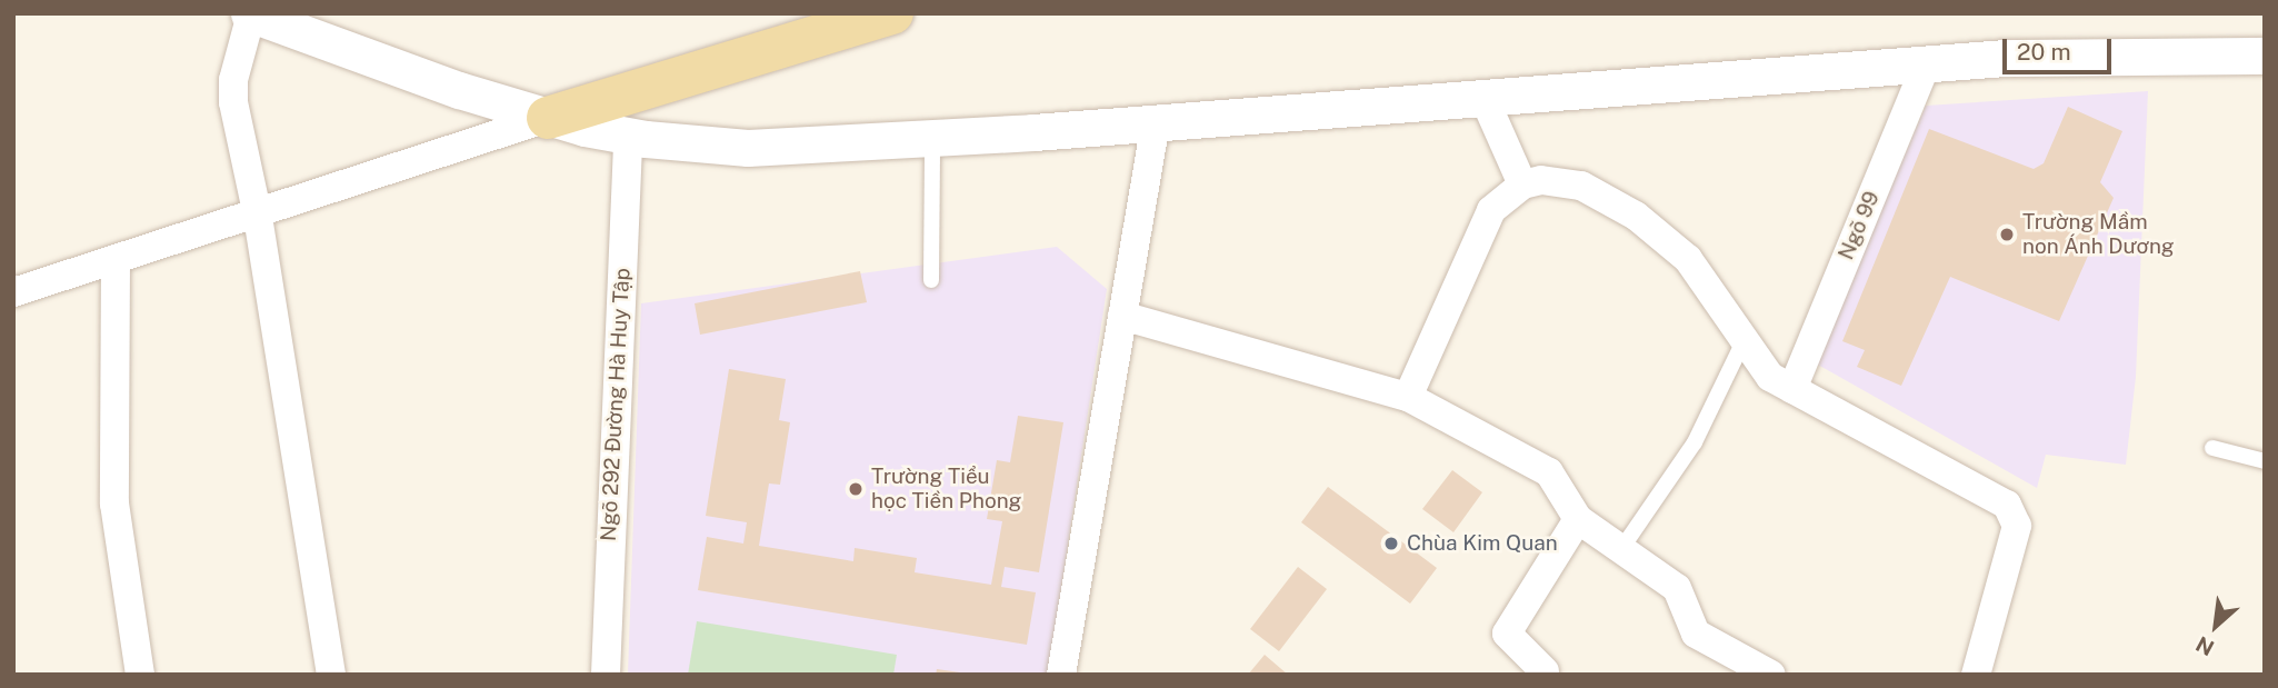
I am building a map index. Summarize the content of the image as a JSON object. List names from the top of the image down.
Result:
{
  "streets": {
    "street": ["Ngõ 99", "Ngõ 292 Đường Hà Huy Tập"]
  },
  "places": ["Trường Mầm non Ánh Dương", "Trường Tiểu học Tiền Phong", "Chùa Kim Quan"],
  "scale_bar": "20 m",
  "north": "bottom left"
}
